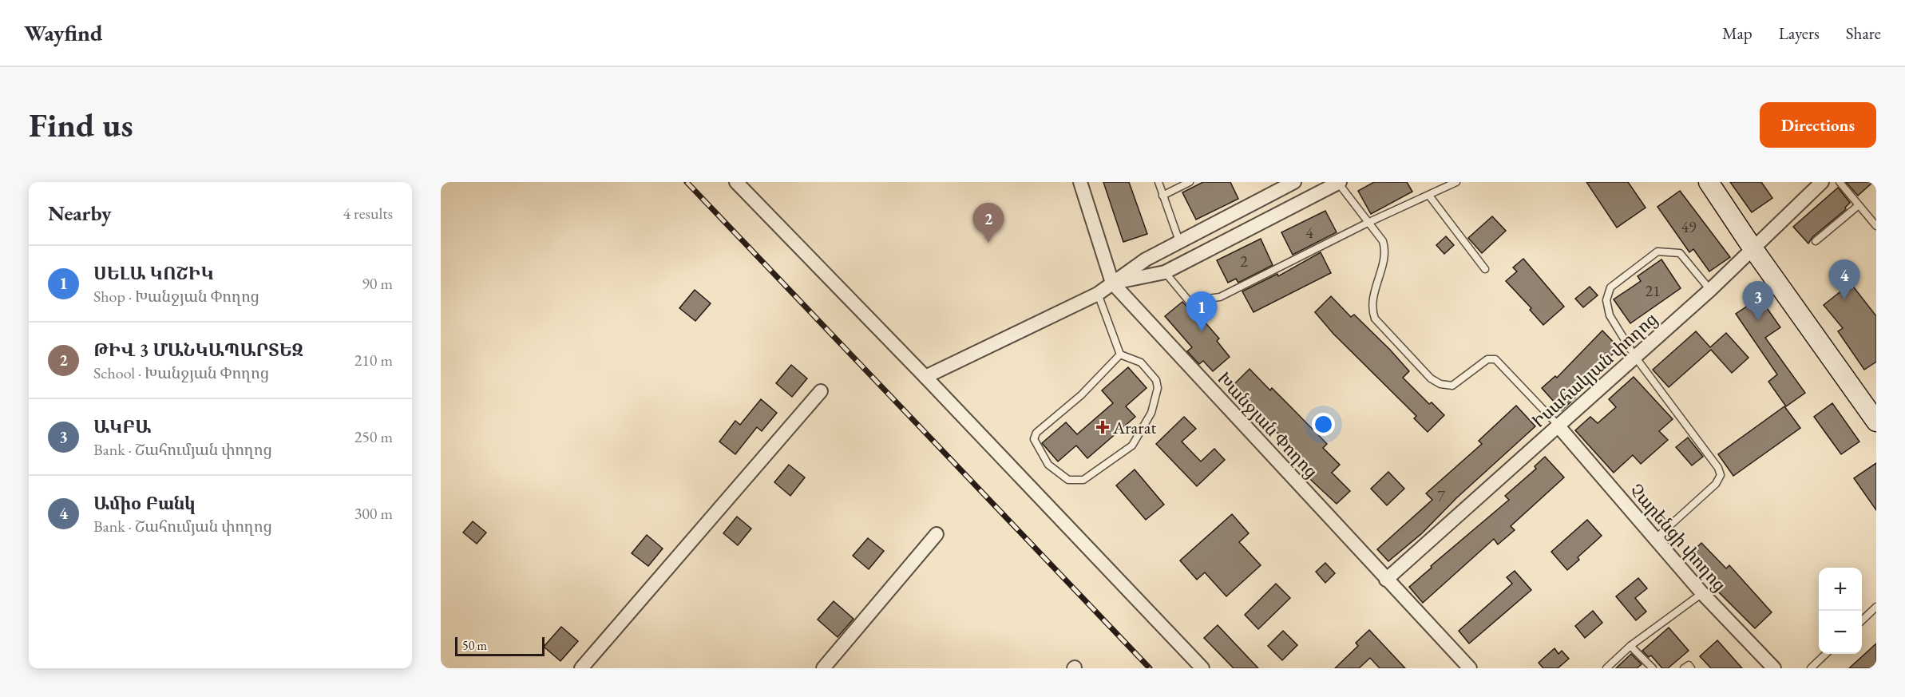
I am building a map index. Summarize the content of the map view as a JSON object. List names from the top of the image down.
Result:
{
  "streets": {
    "street": ["Իսահակյան փողոց", "Խանջյան Փողոց", "Չարենցի փողոց"]
  },
  "crossings": [
    ["Իսահակյան փողոց", "Խանջյան Փողոց"],
    ["Իսահակյան փողոց", "Չարենցի փողոց"]
  ],
  "places": {
    "health": ["Ararat"]
  },
  "house_numbers": [
    "49",
    "4",
    "2",
    "21",
    "7"
  ],
  "scale_bar": "50 m",
  "page": {
    "header": "Wayfind",
    "nav": ["Map", "Layers", "Share"],
    "buttons": "Directions",
    "title": "Find us",
    "heading": ["Nearby", "4 results"],
    "pins": [
      "2",
      "4",
      "3",
      "1"
    ],
    "list": [
      {
        "mark": "1",
        "name": "ՍԵԼԱ ԿՈՇԻԿ",
        "note": "Shop · Խանջյան Փողոց",
        "value": "90 m"
      },
      {
        "mark": "2",
        "name": "ԹԻՎ 3 ՄԱՆԿԱՊԱՐՏԵԶ",
        "note": "School · Խանջյան Փողոց",
        "value": "210 m"
      },
      {
        "mark": "3",
        "name": "ԱԿԲԱ",
        "note": "Bank · Շահումյան փողոց",
        "value": "250 m"
      },
      {
        "mark": "4",
        "name": "Ամիօ Բանկ",
        "note": "Bank · Շահումյան փողոց",
        "value": "300 m"
      }
    ],
    "map_buttons": ["+", "−"],
    "scale": "50 m"
  }
}
